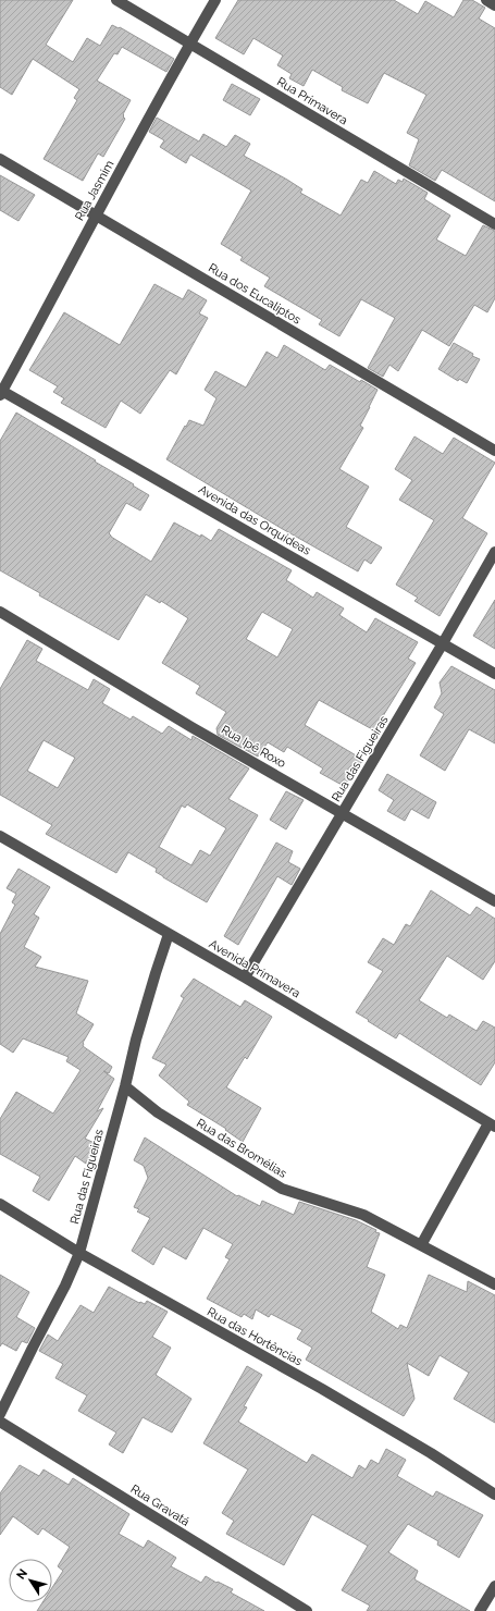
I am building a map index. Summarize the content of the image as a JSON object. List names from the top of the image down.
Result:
{
  "streets": {
    "street": [
      "Rua Primavera",
      "Rua Jasmim",
      "Rua dos Eucaliptos",
      "Avenida das Orquídeas",
      "Rua Ipê Roxo",
      "Rua das Figueiras",
      "Avenida Primavera",
      "Rua das Bromélias",
      "Rua das Hortências",
      "Rua Gravatá"
    ]
  },
  "crossings": [
    ["Rua Primavera", "Rua Jasmim"],
    ["Rua Jasmim", "Rua dos Eucaliptos"],
    ["Rua Jasmim", "Avenida das Orquídeas"],
    ["Avenida das Orquídeas", "Rua das Figueiras"],
    ["Rua Ipê Roxo", "Rua das Figueiras"],
    ["Rua das Figueiras", "Avenida Primavera"],
    ["Rua das Figueiras", "Rua das Bromélias"],
    ["Rua das Figueiras", "Rua das Hortências"]
  ],
  "north": "top left"
}
